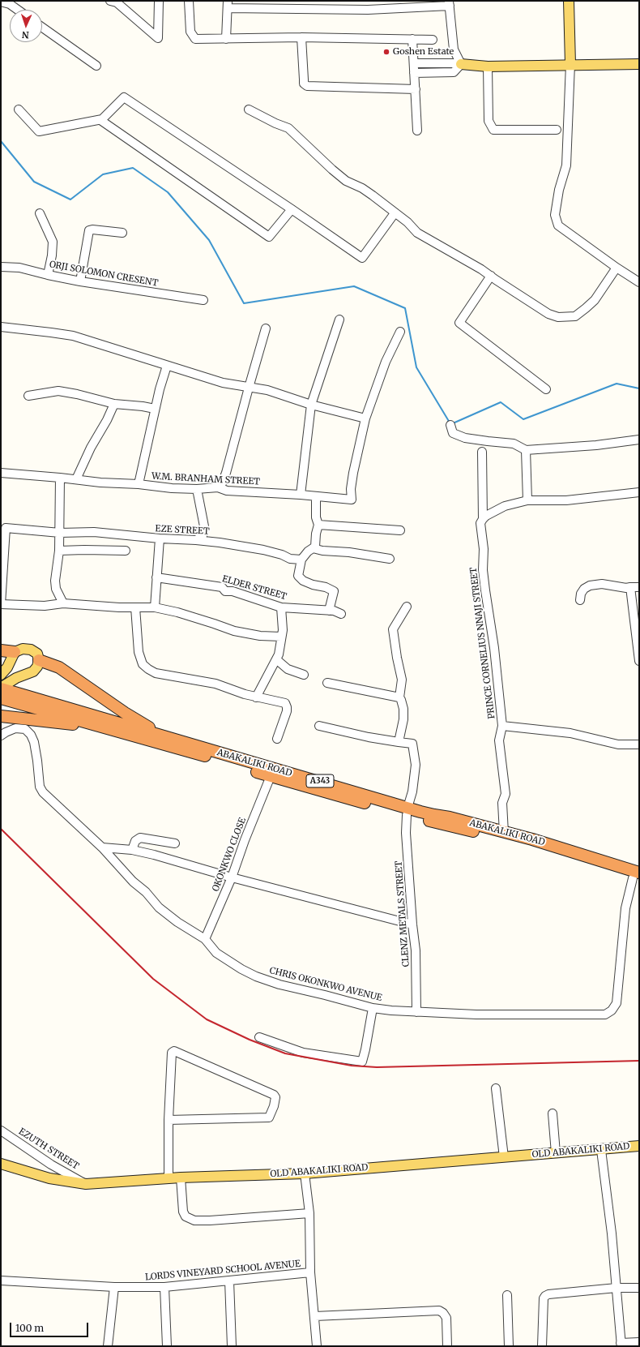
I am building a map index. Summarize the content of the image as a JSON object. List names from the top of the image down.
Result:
{
  "streets": {
    "highway": ["ABAKALIKI ROAD", "A343"],
    "main road": ["OLD ABAKALIKI ROAD"],
    "street": [
      "ORJI SOLOMON CRESENT",
      "W.M. BRANHAM STREET",
      "EZE STREET",
      "ELDER STREET",
      "PRINCE CORNELIUS NNAJI STREET",
      "OKONKWO CLOSE",
      "CLENZ METALS STREET",
      "CHRIS OKONKWO AVENUE",
      "EZUTH STREET",
      "LORDS VINEYARD SCHOOL AVENUE"
    ]
  },
  "crossings": [
    ["PRINCE CORNELIUS NNAJI STREET", "ABAKALIKI ROAD"],
    ["ABAKALIKI ROAD", "OKONKWO CLOSE"],
    ["ABAKALIKI ROAD", "CLENZ METALS STREET"],
    ["ABAKALIKI ROAD", "CHRIS OKONKWO AVENUE"],
    ["OKONKWO CLOSE", "CHRIS OKONKWO AVENUE"],
    ["CLENZ METALS STREET", "CHRIS OKONKWO AVENUE"],
    ["EZUTH STREET", "OLD ABAKALIKI ROAD"]
  ],
  "places": ["Goshen Estate"],
  "scale_bar": "100 m",
  "north": "bottom"
}
